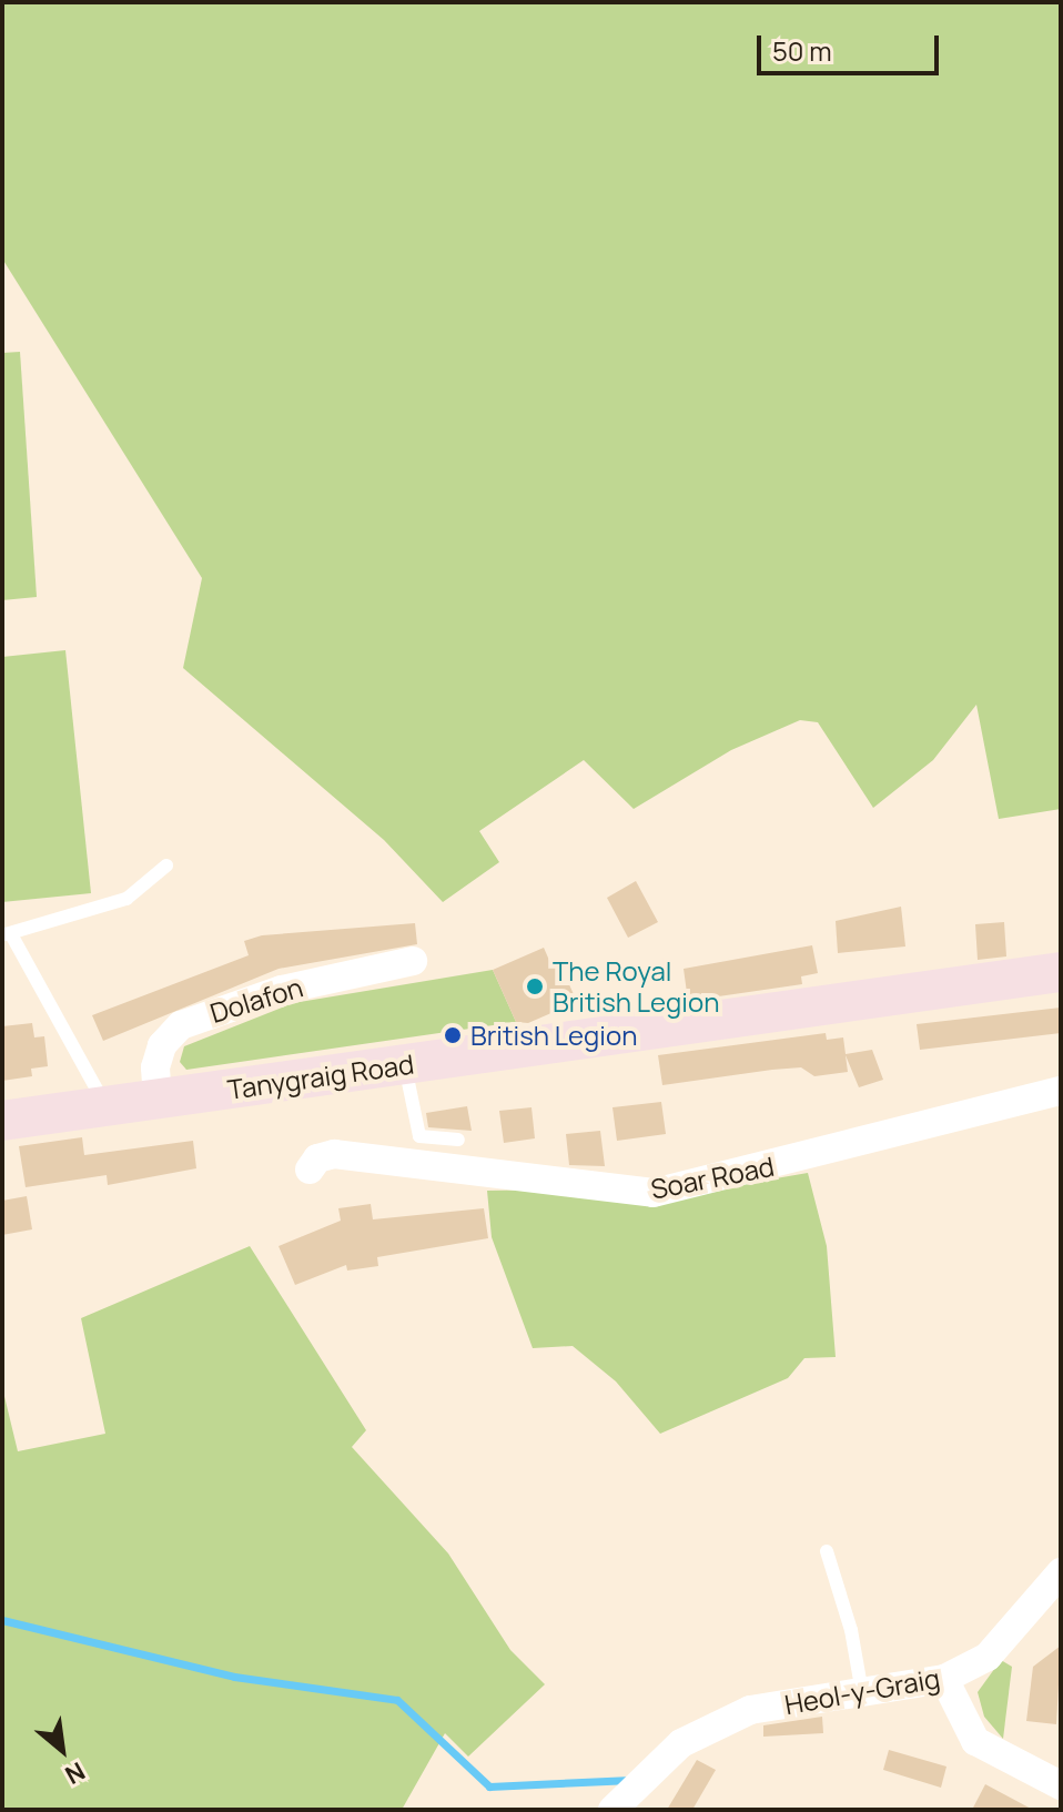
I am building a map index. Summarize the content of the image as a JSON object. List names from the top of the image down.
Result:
{
  "streets": {
    "main road": ["Tanygraig Road"],
    "street": ["Dolafon", "Soar Road", "Heol-y-Graig"]
  },
  "crossings": [
    ["Dolafon", "Tanygraig Road"]
  ],
  "places": ["The Royal British Legion", "British Legion"],
  "scale_bar": "50 m",
  "north": "bottom right"
}
